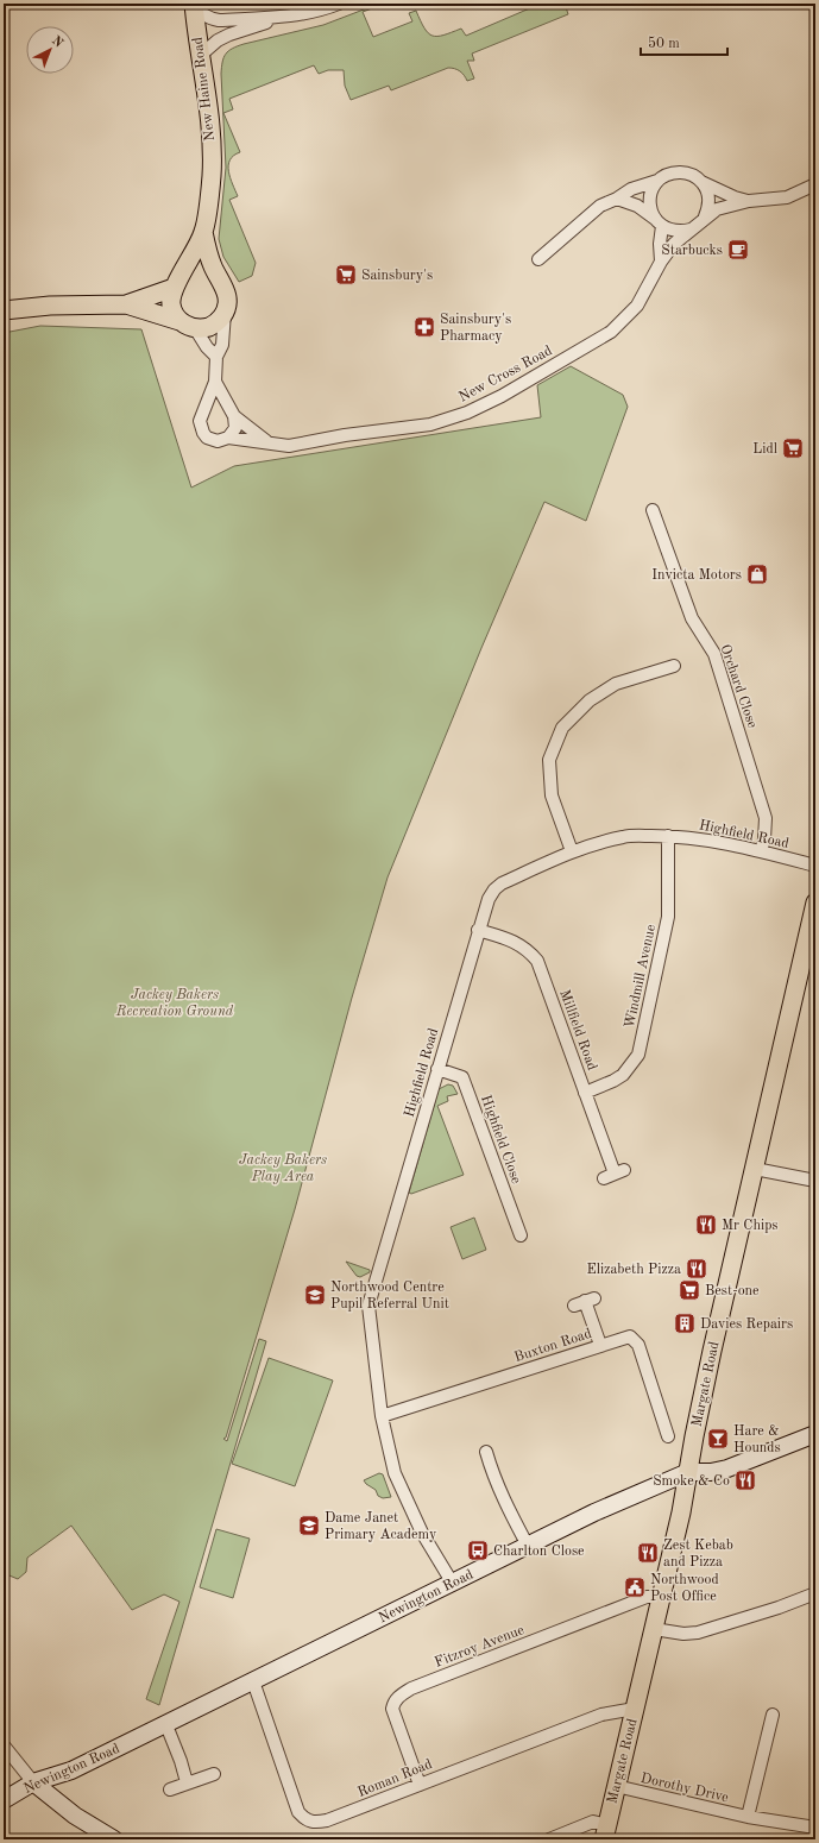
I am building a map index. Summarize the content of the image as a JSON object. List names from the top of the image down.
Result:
{
  "streets": {
    "main road": ["New Haine Road", "Margate Road", "Newington Road"],
    "street": [
      "New Cross Road",
      "Orchard Close",
      "Highfield Road",
      "Windmill Avenue",
      "Millfield Road",
      "Highfield Close",
      "Buxton Road",
      "Fitzroy Avenue",
      "Roman Road",
      "Dorothy Drive"
    ]
  },
  "crossings": [
    ["New Haine Road", "New Cross Road"],
    ["Orchard Close", "Highfield Road"],
    ["Highfield Road", "Windmill Avenue"],
    ["Highfield Road", "Millfield Road"],
    ["Highfield Road", "Highfield Close"],
    ["Highfield Road", "Buxton Road"],
    ["Highfield Road", "Newington Road"],
    ["Windmill Avenue", "Millfield Road"],
    ["Margate Road", "Newington Road"],
    ["Margate Road", "Fitzroy Avenue"],
    ["Margate Road", "Roman Road"],
    ["Margate Road", "Dorothy Drive"],
    ["Newington Road", "Roman Road"],
    ["Fitzroy Avenue", "Roman Road"]
  ],
  "parks": ["Jackey Bakers Recreation Ground", "Jackey Bakers Play Area"],
  "places": {
    "cafe": ["Starbucks"],
    "supermarket": ["Sainsbury's", "Lidl", "Best-one"],
    "pharmacy": ["Sainsbury's Pharmacy"],
    "shop": ["Invicta Motors"],
    "restaurant": [
      "Mr Chips",
      "Elizabeth Pizza",
      "Smoke & Co",
      "Zest Kebab and Pizza"
    ],
    "school or university": ["Northwood Centre Pupil Referral Unit", "Dame Janet Primary Academy"],
    "building": ["Davies Repairs"],
    "bar": ["Hare & Hounds"],
    "bus stop": ["Charlton Close"],
    "public building": ["Northwood Post Office"]
  },
  "scale_bar": "50 m",
  "north": "top right"
}
